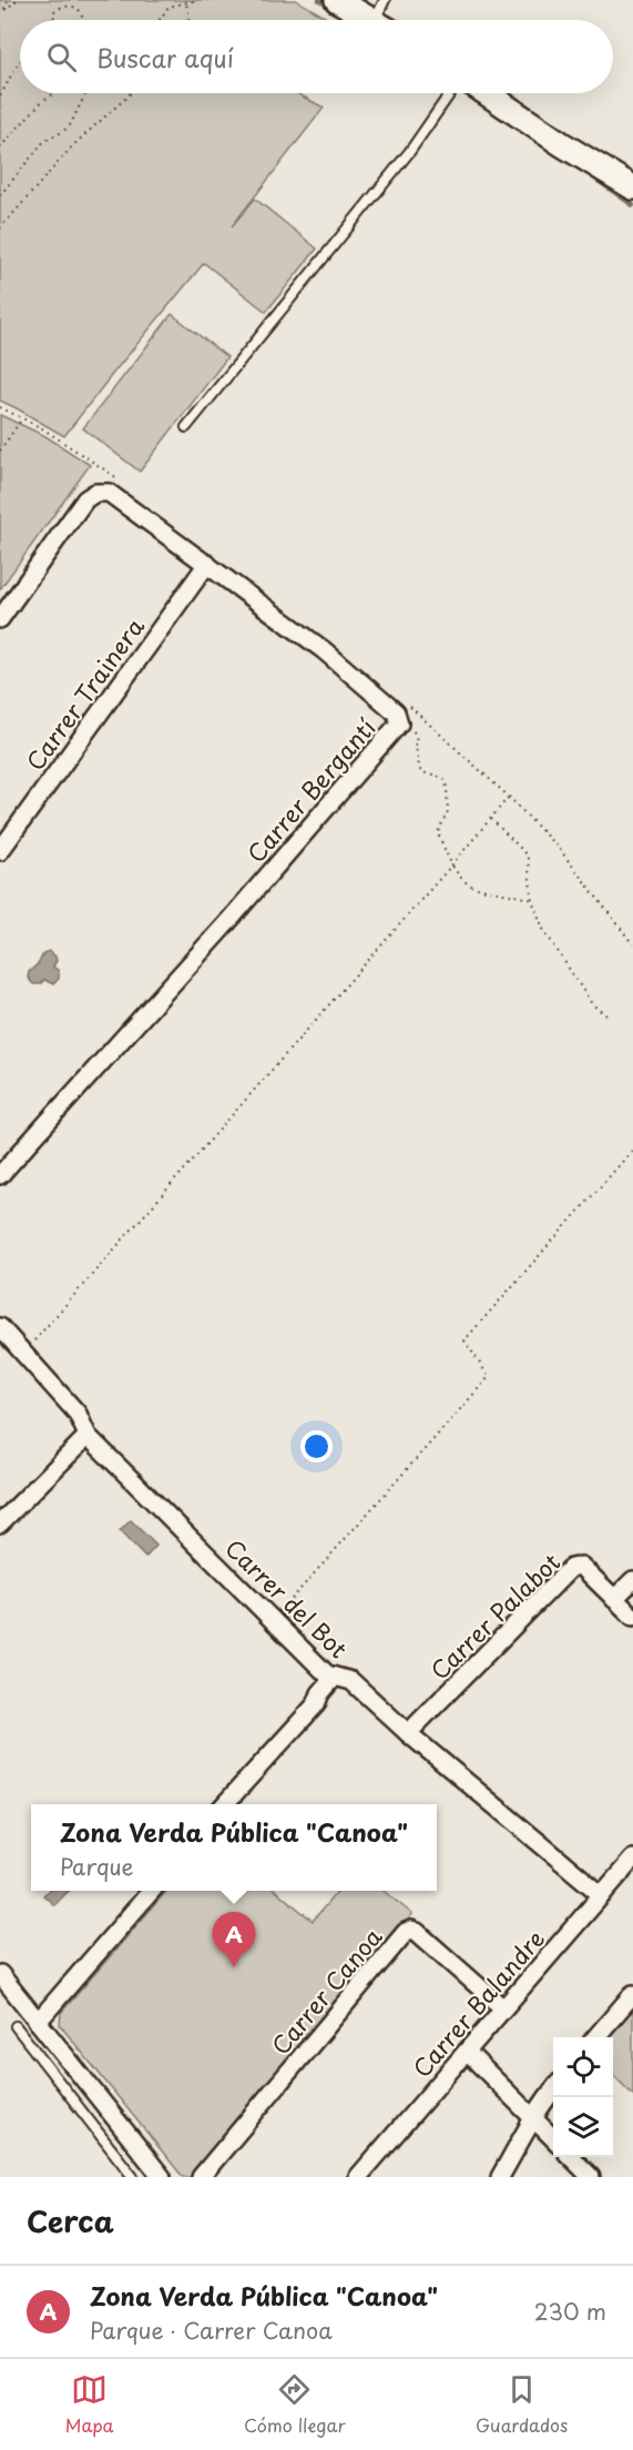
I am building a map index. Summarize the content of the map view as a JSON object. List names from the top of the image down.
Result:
{
  "streets": {
    "street": [
      "Carrer Trainera",
      "Carrer Bergantí",
      "Carrer del Bot",
      "Carrer Palabot",
      "Carrer Canoa",
      "Carrer Balandre"
    ]
  },
  "crossings": [
    ["Carrer Trainera", "Carrer Bergantí"],
    ["Carrer del Bot", "Carrer Palabot"],
    ["Carrer del Bot", "Carrer Balandre"],
    ["Carrer Canoa", "Carrer Balandre"]
  ],
  "page": {
    "search": "Buscar aquí",
    "popup": ["Zona Verda Pública \"Canoa\"", "Parque"],
    "pins": "A",
    "heading": "Cerca",
    "list": [
      {
        "mark": "A",
        "name": "Zona Verda Pública \"Canoa\"",
        "note": "Parque · Carrer Canoa",
        "value": "230 m"
      }
    ],
    "nav": ["Mapa", "Cómo llegar", "Guardados"]
  }
}
